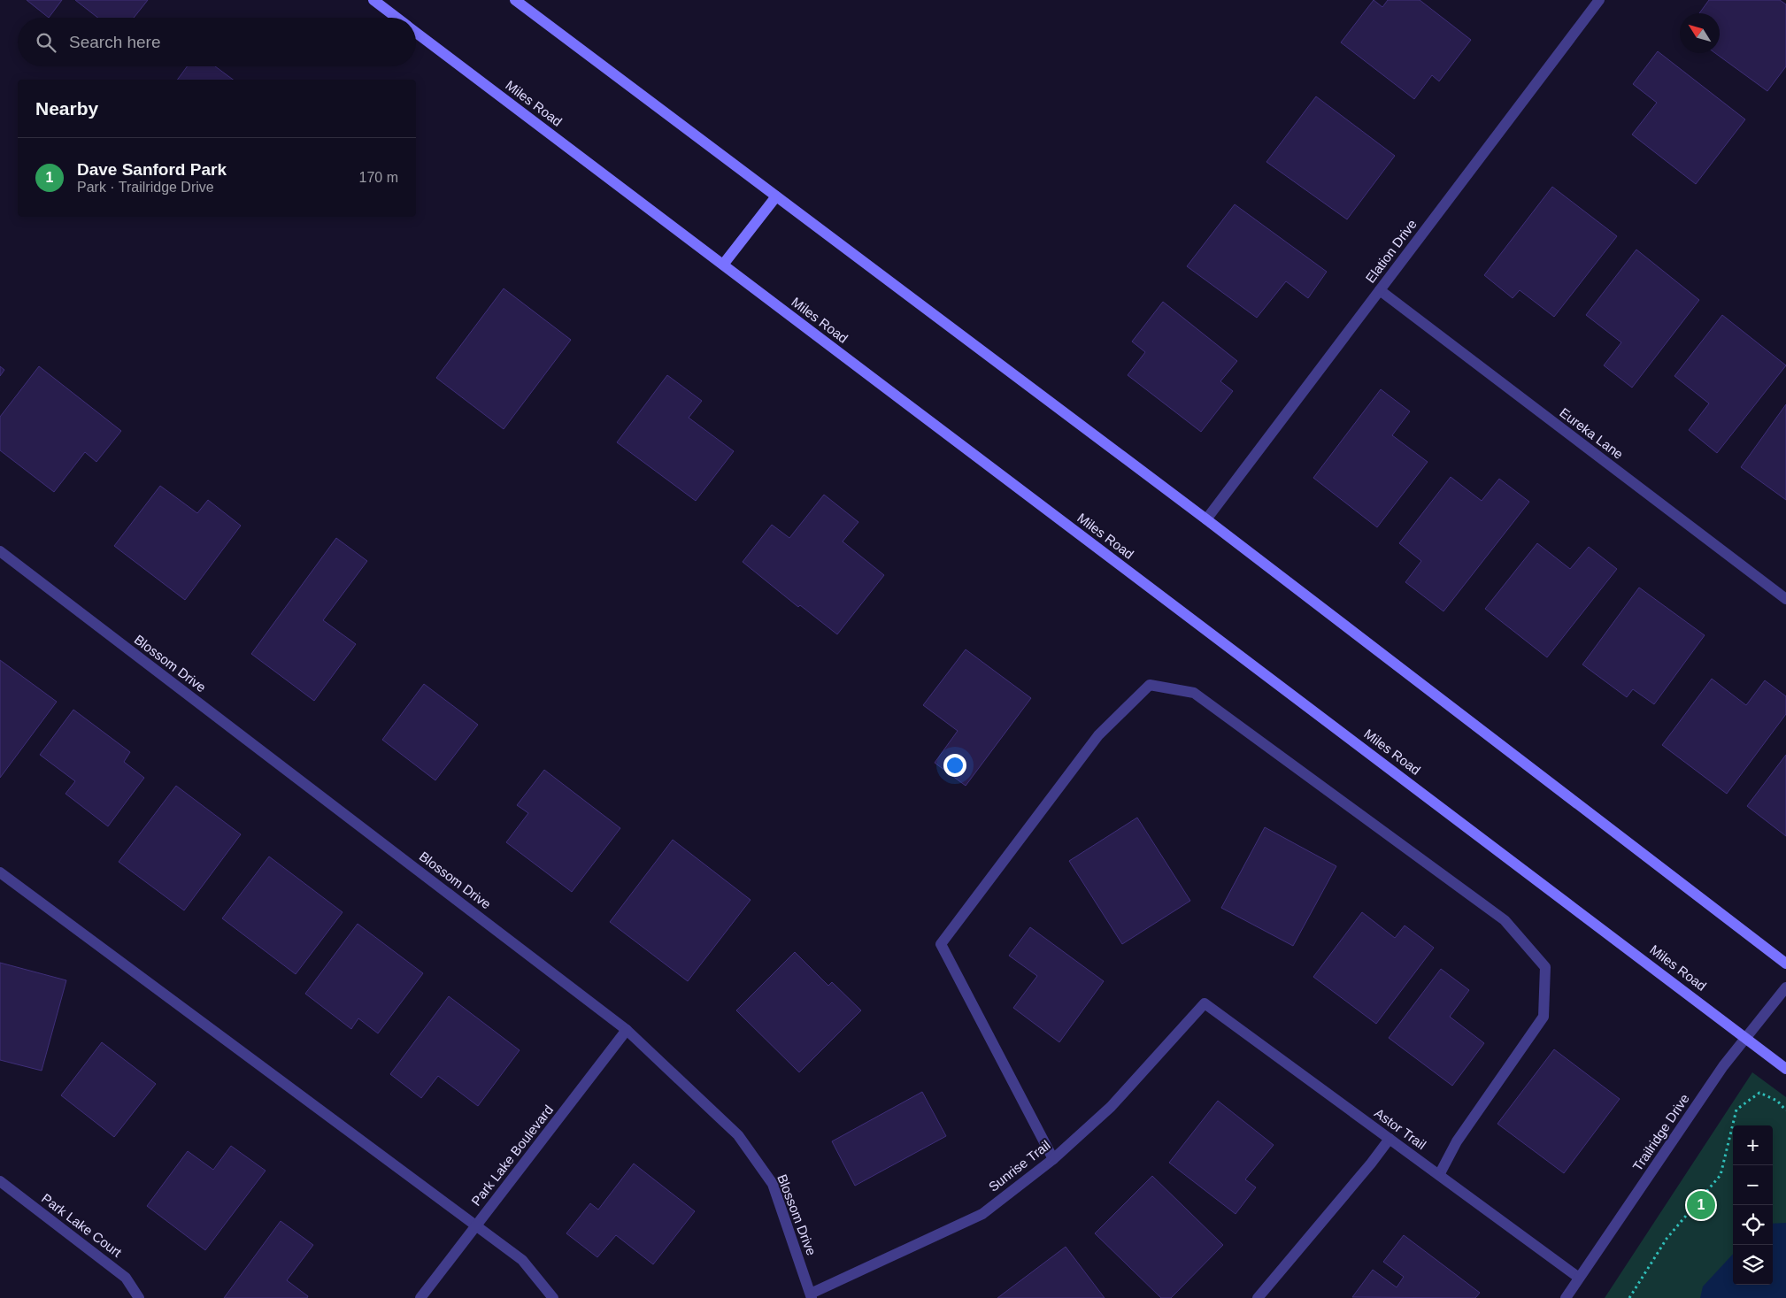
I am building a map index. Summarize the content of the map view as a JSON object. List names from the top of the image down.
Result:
{
  "streets": {
    "main road": ["Miles Road"],
    "street": [
      "Elation Drive",
      "Eureka Lane",
      "Blossom Drive",
      "Astor Trail",
      "Trailridge Drive",
      "Park Lake Boulevard",
      "Sunrise Trail",
      "Park Lake Court"
    ]
  },
  "crossings": [
    ["Miles Road", "Trailridge Drive"],
    ["Elation Drive", "Eureka Lane"],
    ["Blossom Drive", "Park Lake Boulevard"],
    ["Blossom Drive", "Sunrise Trail"],
    ["Astor Trail", "Trailridge Drive"],
    ["Astor Trail", "Sunrise Trail"]
  ],
  "north": "top left",
  "page": {
    "search": "Search here",
    "heading": "Nearby",
    "list": [
      {
        "mark": "1",
        "name": "Dave Sanford Park",
        "note": "Park · Trailridge Drive",
        "value": "170 m"
      }
    ],
    "map_buttons": ["+", "−"],
    "pins": "1"
  }
}
